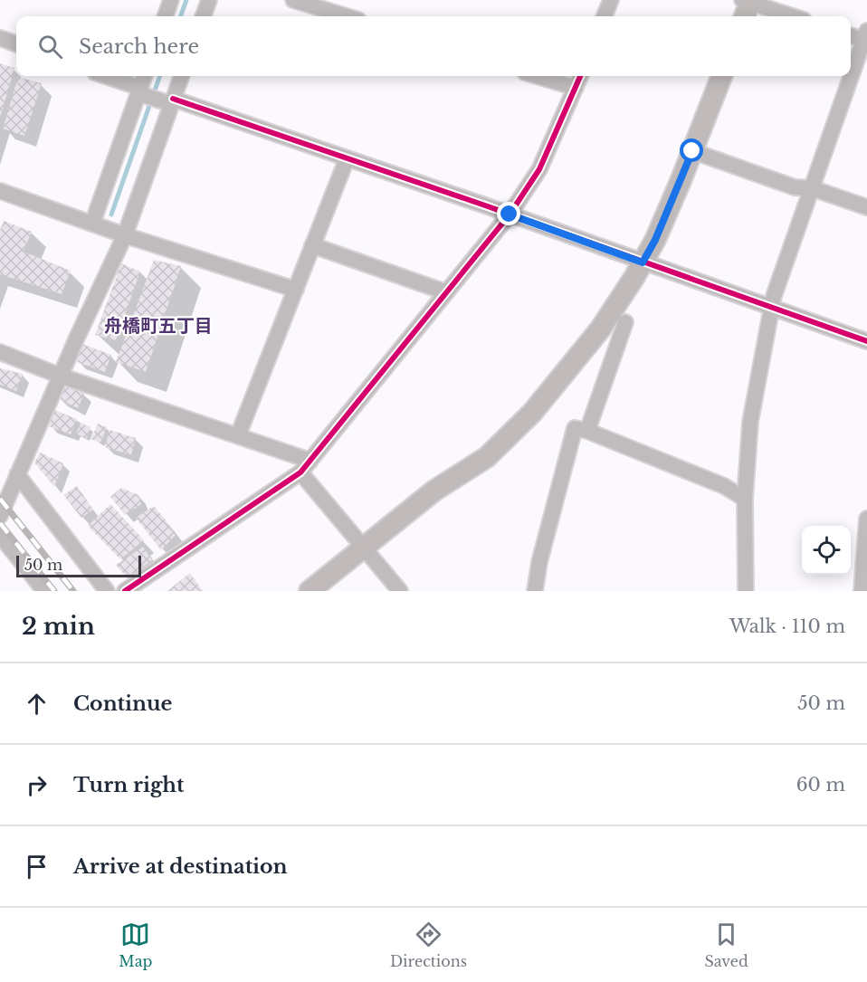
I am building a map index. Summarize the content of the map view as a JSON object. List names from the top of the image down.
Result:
{
  "districts": ["舟橋町五丁目"],
  "scale_bar": "50 m",
  "page": {
    "search": "Search here",
    "scale": "50 m",
    "heading": ["2 min", "Walk · 110 m"],
    "list": [
      ["Continue", "50 m"],
      ["Turn right", "60 m"],
      "Arrive at destination"
    ],
    "nav": ["Map", "Directions", "Saved"]
  }
}
